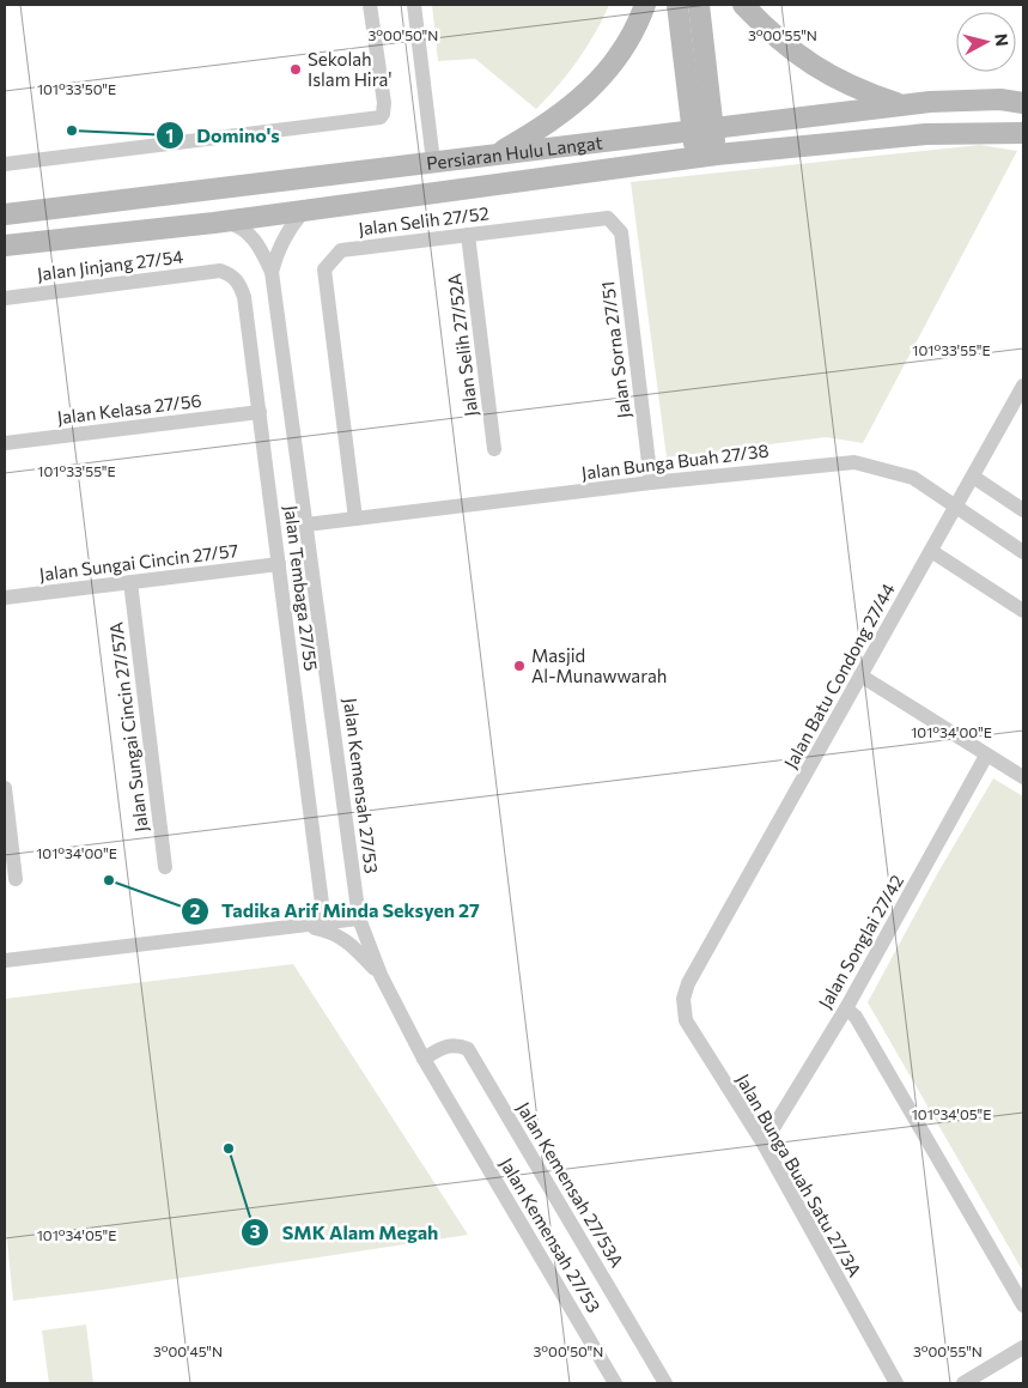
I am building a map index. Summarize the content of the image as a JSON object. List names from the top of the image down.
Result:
{
  "streets": {
    "main road": ["Persiaran Hulu Langat"],
    "street": [
      "Jalan Selih 27/52",
      "Jalan Jinjang 27/54",
      "Jalan Selih 27/52A",
      "Jalan Sorna 27/51",
      "Jalan Kelasa 27/56",
      "Jalan Bunga Buah 27/38",
      "Jalan Sungai Cincin 27/57",
      "Jalan Tembaga 27/55",
      "Jalan Batu Condong 27/44",
      "Jalan Sungai Cincin 27/57A",
      "Jalan Kemensah 27/53",
      "Jalan Songlai 27/42",
      "Jalan Bunga Buah Satu 27/3A",
      "Jalan Kemensah 27/53A"
    ]
  },
  "crossings": [
    ["Jalan Selih 27/52", "Jalan Selih 27/52A"],
    ["Jalan Selih 27/52", "Jalan Sorna 27/51"],
    ["Jalan Selih 27/52", "Jalan Bunga Buah 27/38"],
    ["Jalan Jinjang 27/54", "Jalan Tembaga 27/55"],
    ["Jalan Sorna 27/51", "Jalan Bunga Buah 27/38"],
    ["Jalan Kelasa 27/56", "Jalan Tembaga 27/55"],
    ["Jalan Bunga Buah 27/38", "Jalan Batu Condong 27/44"],
    ["Jalan Bunga Buah 27/38", "Jalan Kemensah 27/53"],
    ["Jalan Sungai Cincin 27/57", "Jalan Tembaga 27/55"],
    ["Jalan Sungai Cincin 27/57", "Jalan Sungai Cincin 27/57A"],
    ["Jalan Batu Condong 27/44", "Jalan Bunga Buah Satu 27/3A"],
    ["Jalan Kemensah 27/53", "Jalan Kemensah 27/53A"],
    ["Jalan Songlai 27/42", "Jalan Bunga Buah Satu 27/3A"]
  ],
  "places": [
    "Sekolah Islam Hira'",
    "Domino's",
    "Masjid Al-Munawwarah",
    "Tadika Arif Minda Seksyen 27",
    "SMK Alam Megah"
  ],
  "north": "right",
  "coordinates": [
    "3°00'50\"N",
    "3°00'55\"N",
    "101°33'50\"E",
    "101°33'55\"E",
    "101°34'00\"E",
    "101°34'05\"E",
    "3°00'45\"N"
  ]
}
